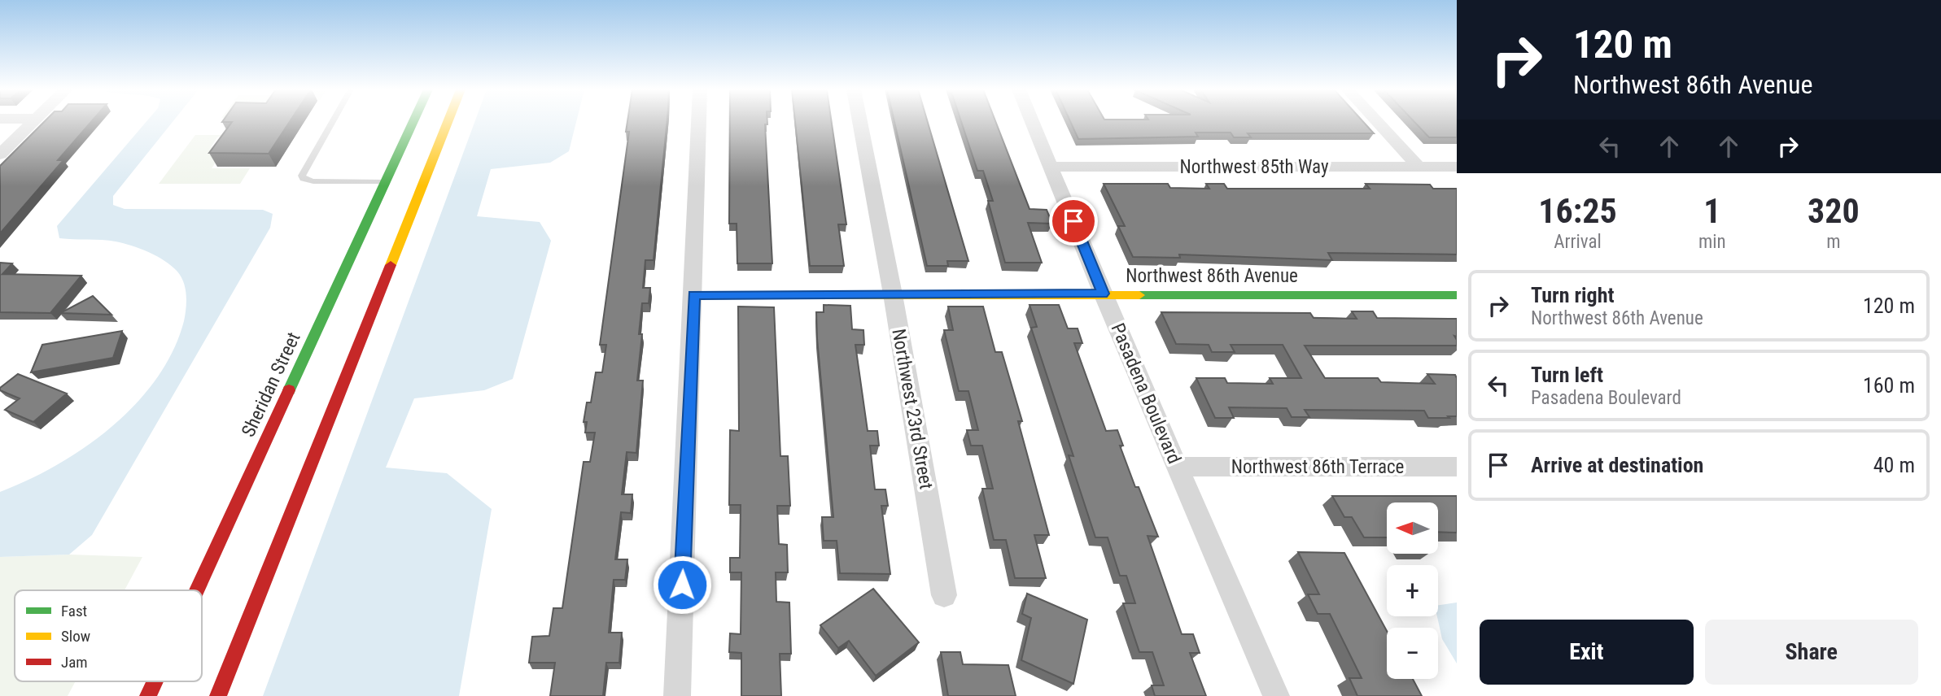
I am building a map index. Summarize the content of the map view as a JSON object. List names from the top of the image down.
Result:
{
  "streets": {
    "main road": ["Northwest 86th Avenue", "Sheridan Street"],
    "street": [
      "Northwest 85th Way",
      "Pasadena Boulevard",
      "Northwest 23rd Street",
      "Northwest 86th Terrace"
    ]
  },
  "crossings": [
    ["Northwest 85th Way", "Pasadena Boulevard"],
    ["Northwest 86th Avenue", "Pasadena Boulevard"],
    ["Northwest 86th Avenue", "Northwest 23rd Street"],
    ["Pasadena Boulevard", "Northwest 86th Terrace"]
  ],
  "legend": ["Fast", "Slow", "Jam"],
  "north": "left",
  "page": {
    "turn": ["120 m", "Northwest 86th Avenue"],
    "eta": [
      "16:25",
      "Arrival",
      "1",
      "min",
      "320",
      "m"
    ],
    "list": [
      {
        "name": "Turn right",
        "note": "Northwest 86th Avenue",
        "value": "120 m"
      },
      {
        "name": "Turn left",
        "note": "Pasadena Boulevard",
        "value": "160 m"
      },
      {
        "name": "Arrive at destination",
        "value": "40 m"
      }
    ],
    "map_buttons": ["+", "−"],
    "buttons": ["Exit", "Share"]
  }
}
